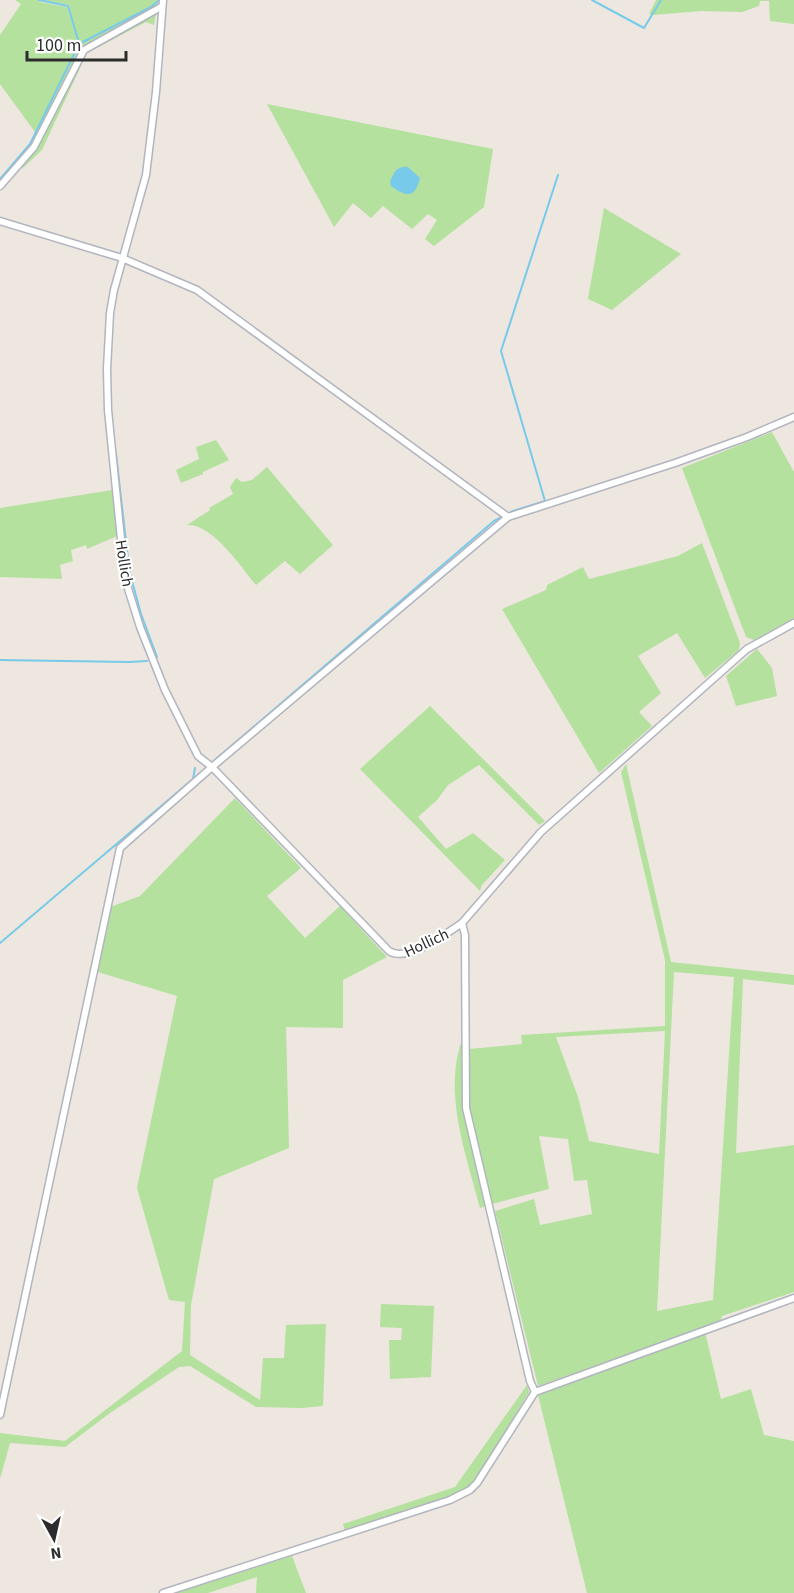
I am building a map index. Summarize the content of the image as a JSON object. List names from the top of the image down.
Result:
{
  "streets": {
    "street": ["Hollich"]
  },
  "scale_bar": "100 m",
  "north": "bottom"
}
